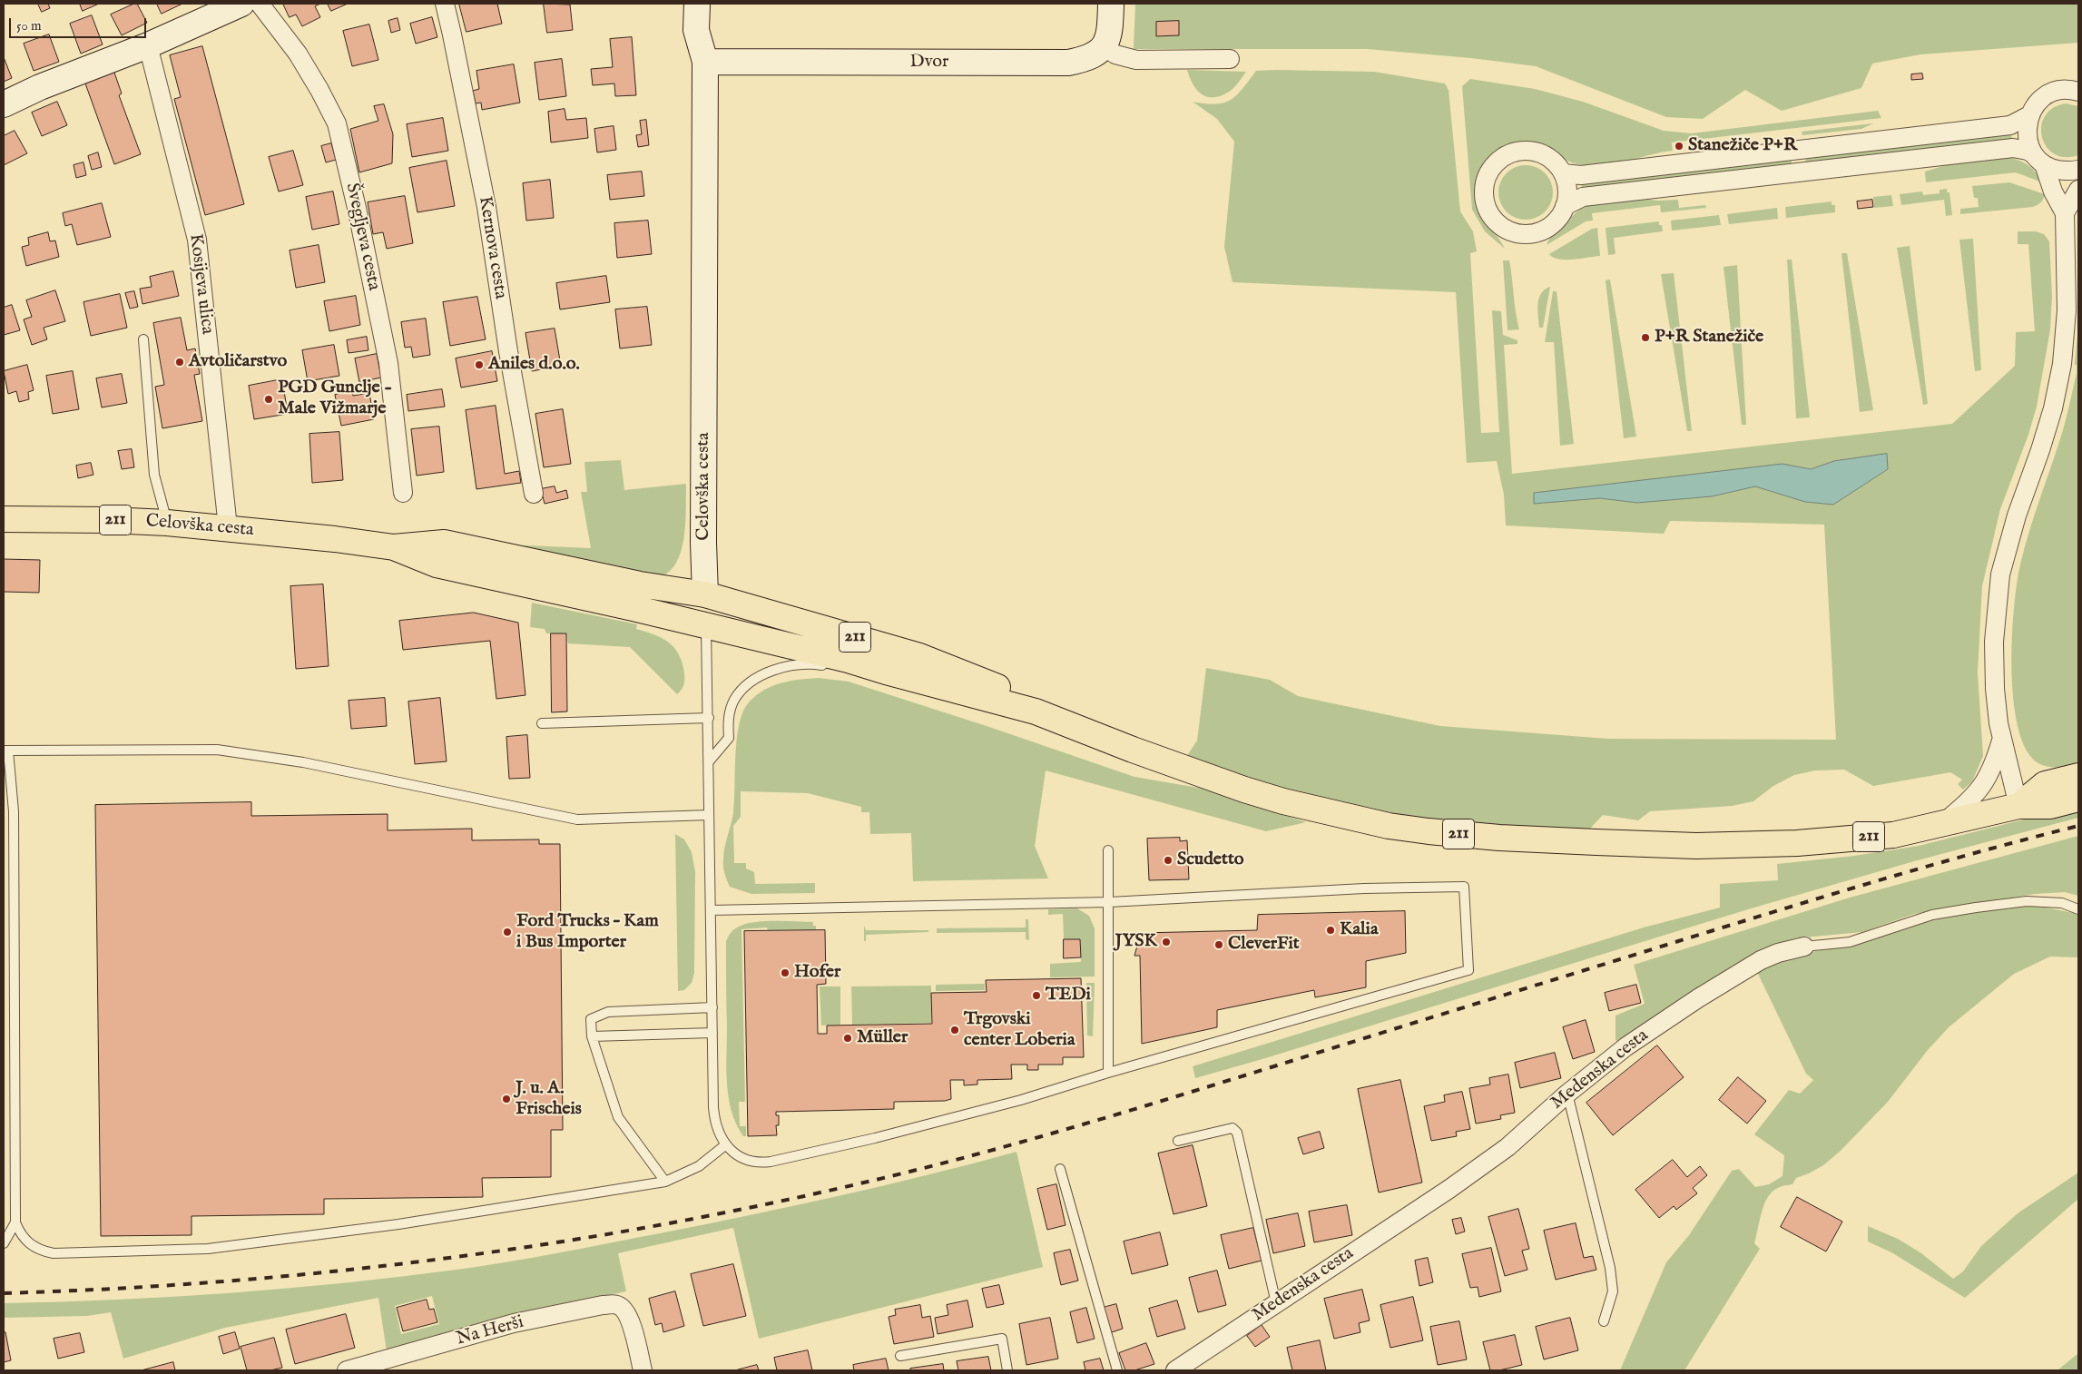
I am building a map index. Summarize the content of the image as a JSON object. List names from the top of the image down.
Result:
{
  "streets": {
    "main road": ["Celovška cesta", "211"],
    "street": [
      "Dvor",
      "Švegljeva cesta",
      "Kernova cesta",
      "Kosijeva ulica",
      "Medenska cesta",
      "Na Herši"
    ]
  },
  "crossings": [
    ["Dvor", "Celovška cesta"],
    ["Kosijeva ulica", "Celovška cesta"],
    ["Celovška cesta", "211"]
  ],
  "places": [
    "Stanežiče P+R",
    "P+R Stanežiče",
    "Avtoličarstvo",
    "Aniles d.o.o.",
    "PGD Gunclje - Male Vižmarje",
    "Scudetto",
    "Kalia",
    "Ford Trucks – Kam i Bus Importer",
    "JYSK",
    "CleverFit",
    "Hofer",
    "TEDi",
    "Trgovski center Loberia",
    "Müller",
    "J. u. A. Frischeis"
  ],
  "scale_bar": "50 m"
}
